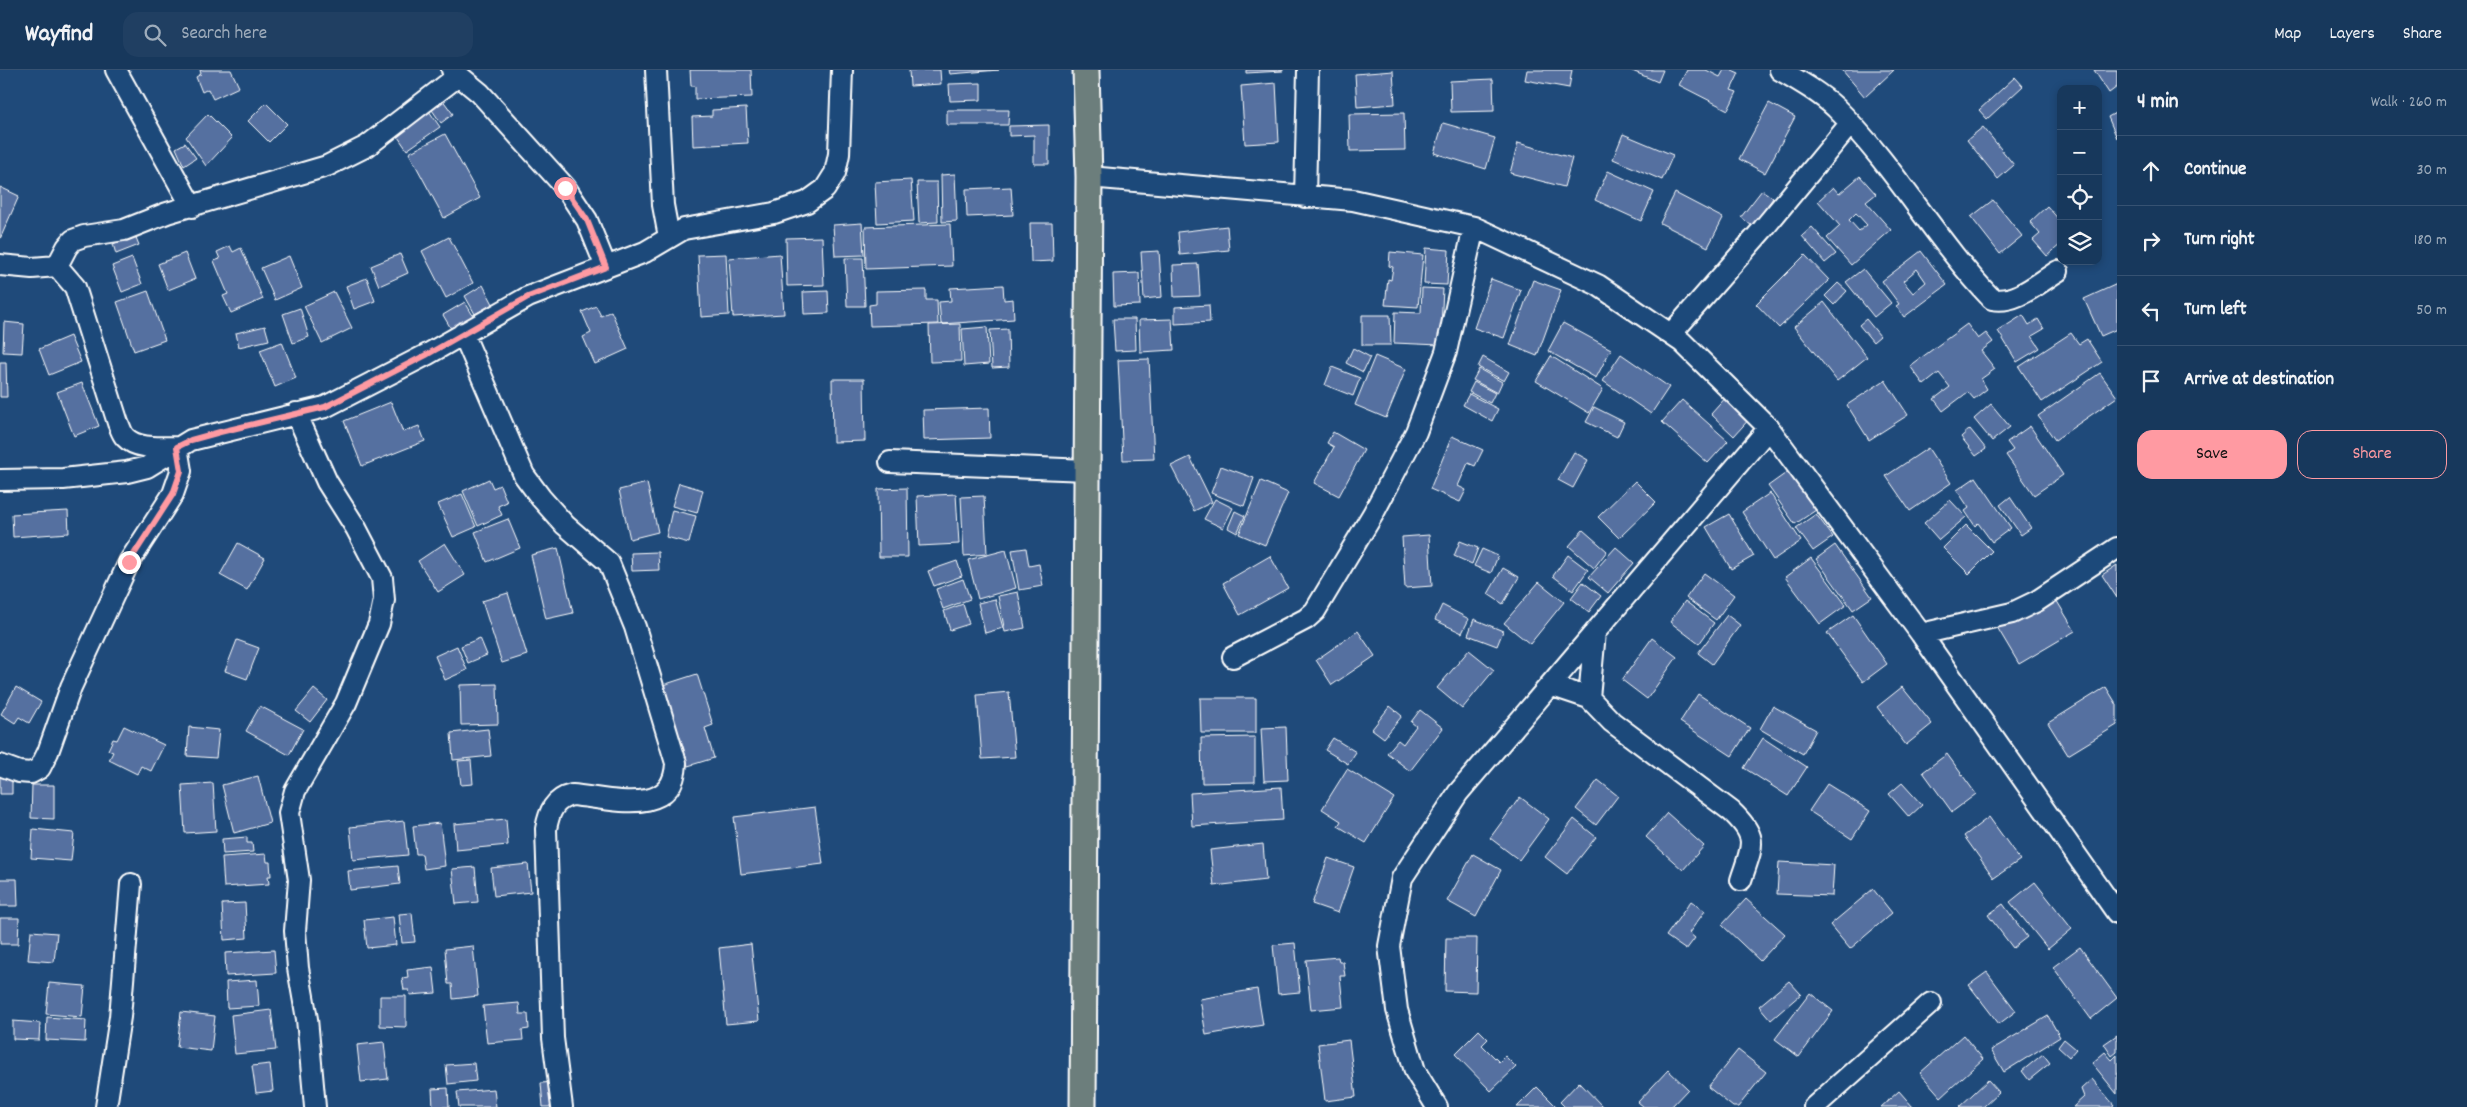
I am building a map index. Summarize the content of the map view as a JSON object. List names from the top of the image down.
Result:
{
  "page": {
    "header": "Wayfind",
    "search": "Search here",
    "nav": ["Map", "Layers", "Share"],
    "heading": ["4 min", "Walk · 260 m"],
    "map_buttons": ["+", "−"],
    "list": [
      ["Continue", "30 m"],
      ["Turn right", "180 m"],
      ["Turn left", "50 m"],
      "Arrive at destination"
    ],
    "buttons": ["Save", "Share"]
  }
}
